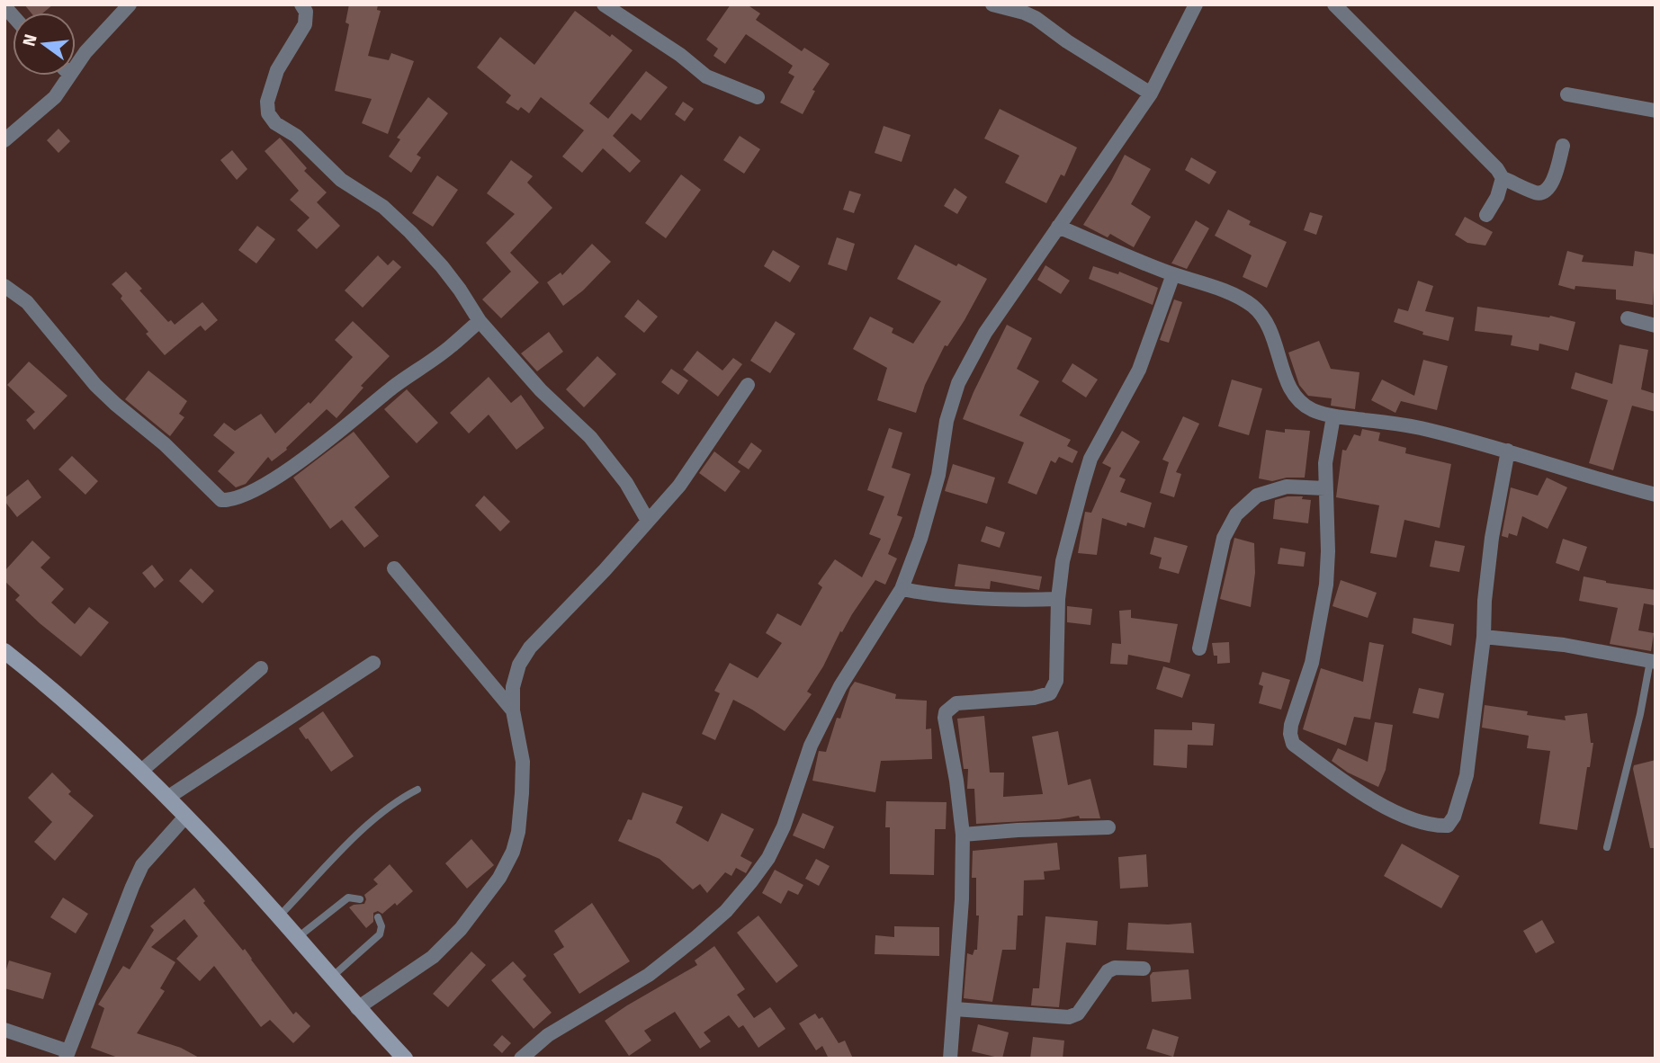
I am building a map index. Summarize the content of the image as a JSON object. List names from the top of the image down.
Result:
{
  "north": "left"
}
